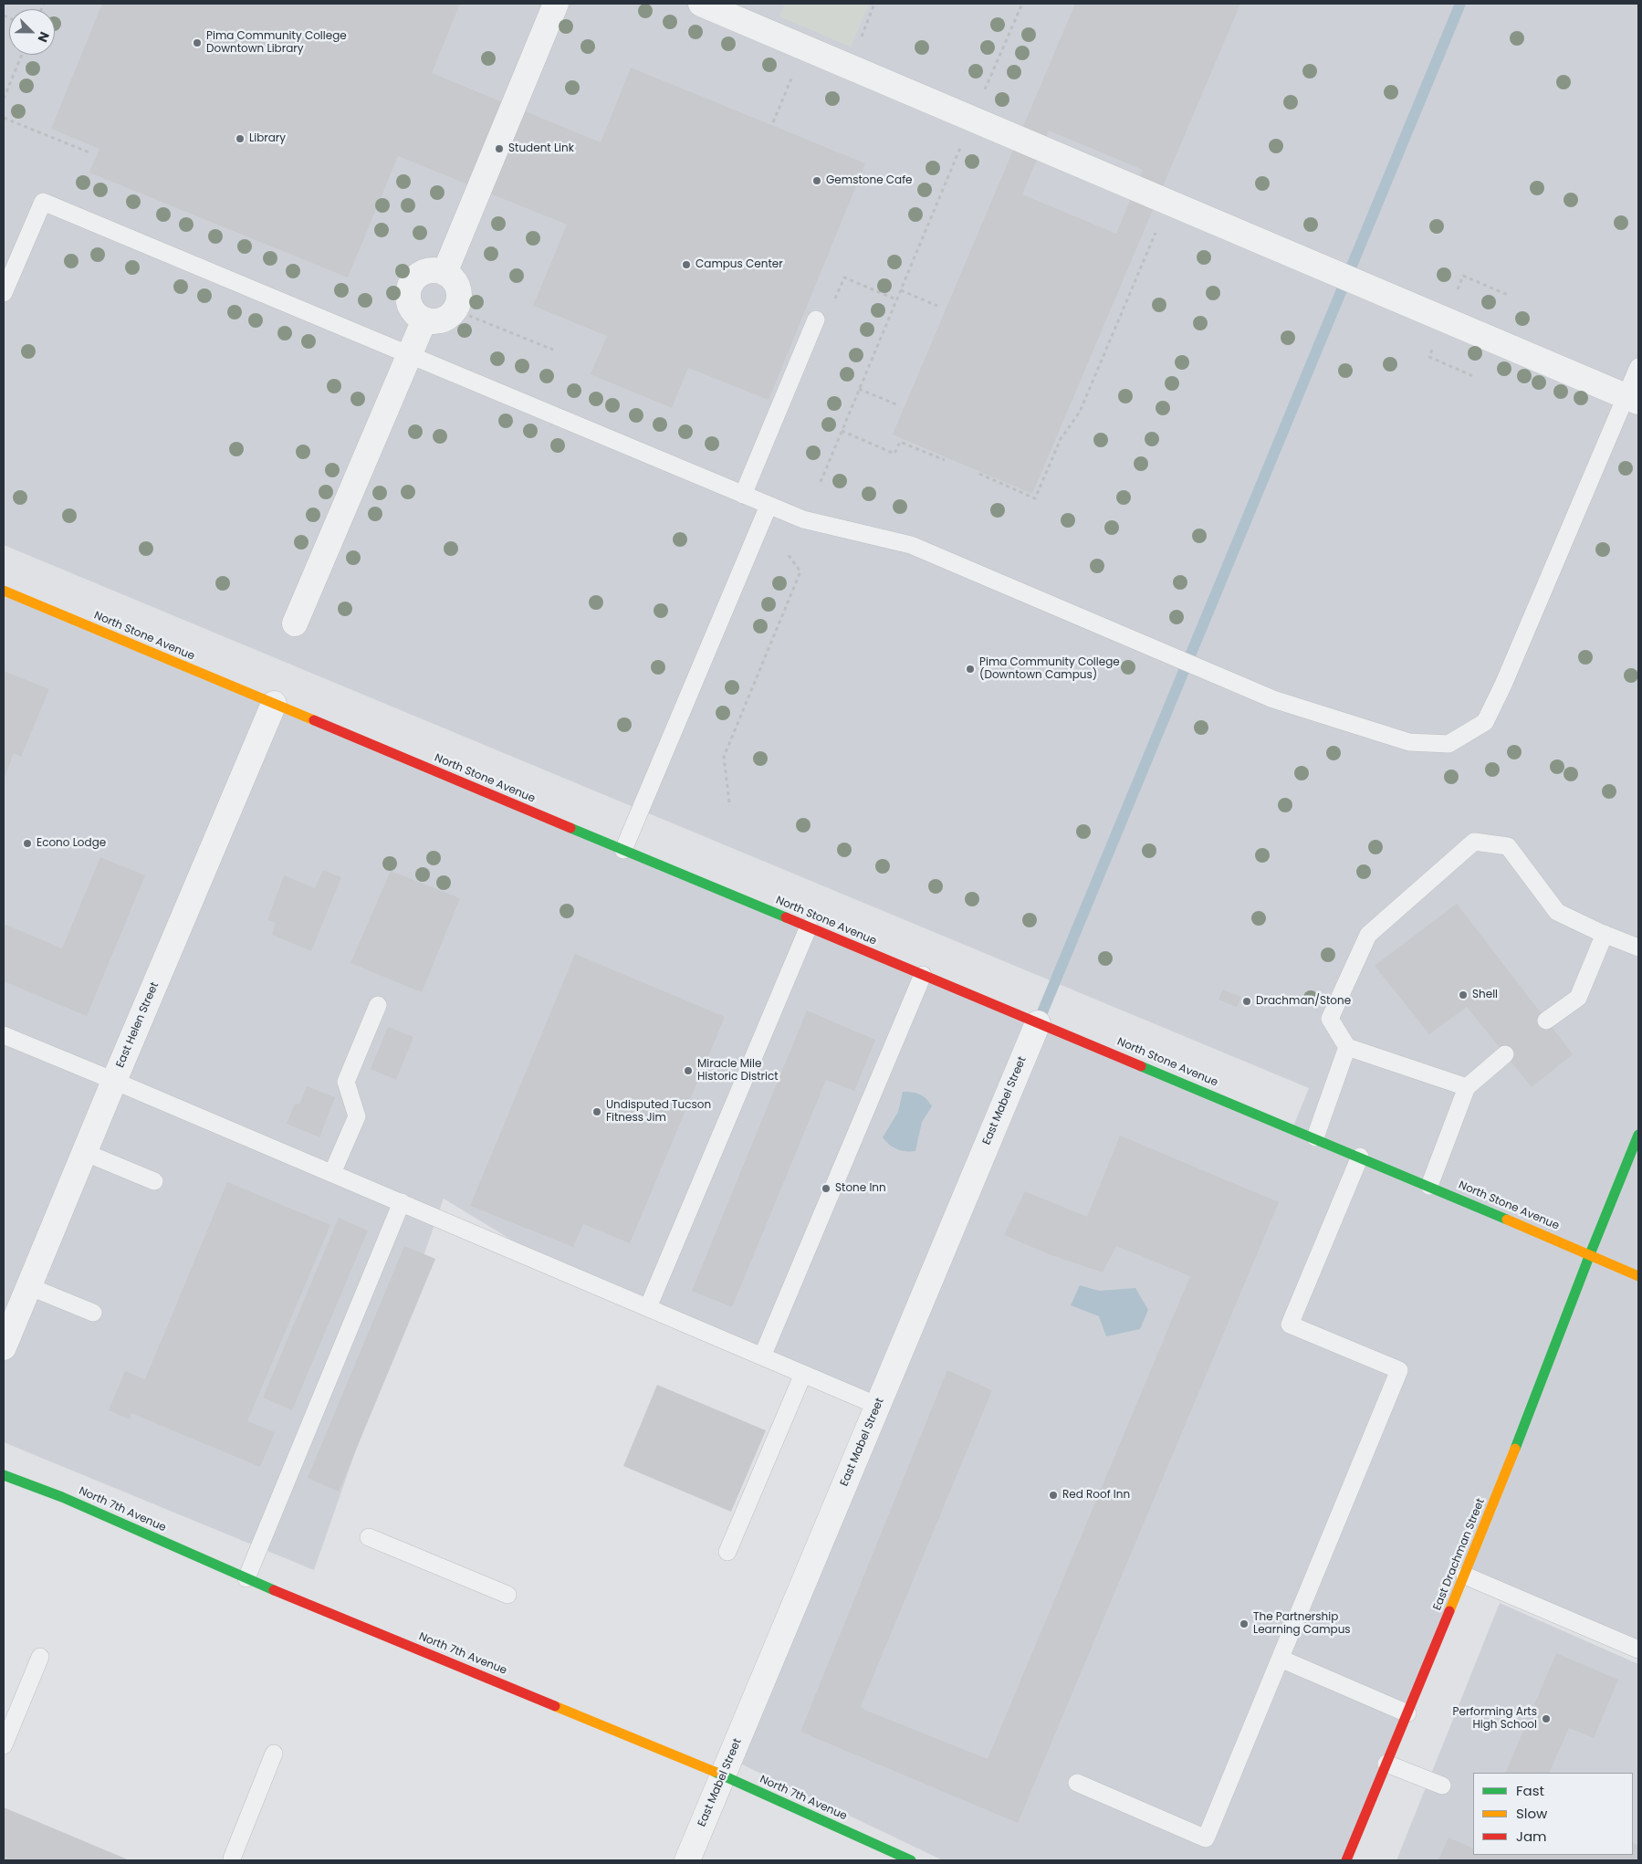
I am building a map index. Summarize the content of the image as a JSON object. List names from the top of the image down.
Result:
{
  "streets": {
    "main road": ["North Stone Avenue", "North 7th Avenue", "East Drachman Street"],
    "street": ["East Helen Street", "East Mabel Street"]
  },
  "crossings": [
    ["North Stone Avenue", "East Helen Street"],
    ["North Stone Avenue", "East Mabel Street"],
    ["North Stone Avenue", "East Drachman Street"],
    ["East Mabel Street", "North 7th Avenue"]
  ],
  "places": [
    "Pima Community College Downtown Library",
    "Library",
    "Student Link",
    "Gemstone Cafe",
    "Campus Center",
    "Pima Community College (Downtown Campus)",
    "Econo Lodge",
    "Shell",
    "Drachman/Stone",
    "Miracle Mile Historic District",
    "Undisputed Tucson Fitness Jim",
    "Stone Inn",
    "Red Roof Inn",
    "The Partnership Learning Campus",
    "Performing Arts High School"
  ],
  "legend": ["Fast", "Slow", "Jam"],
  "north": "bottom right"
}
